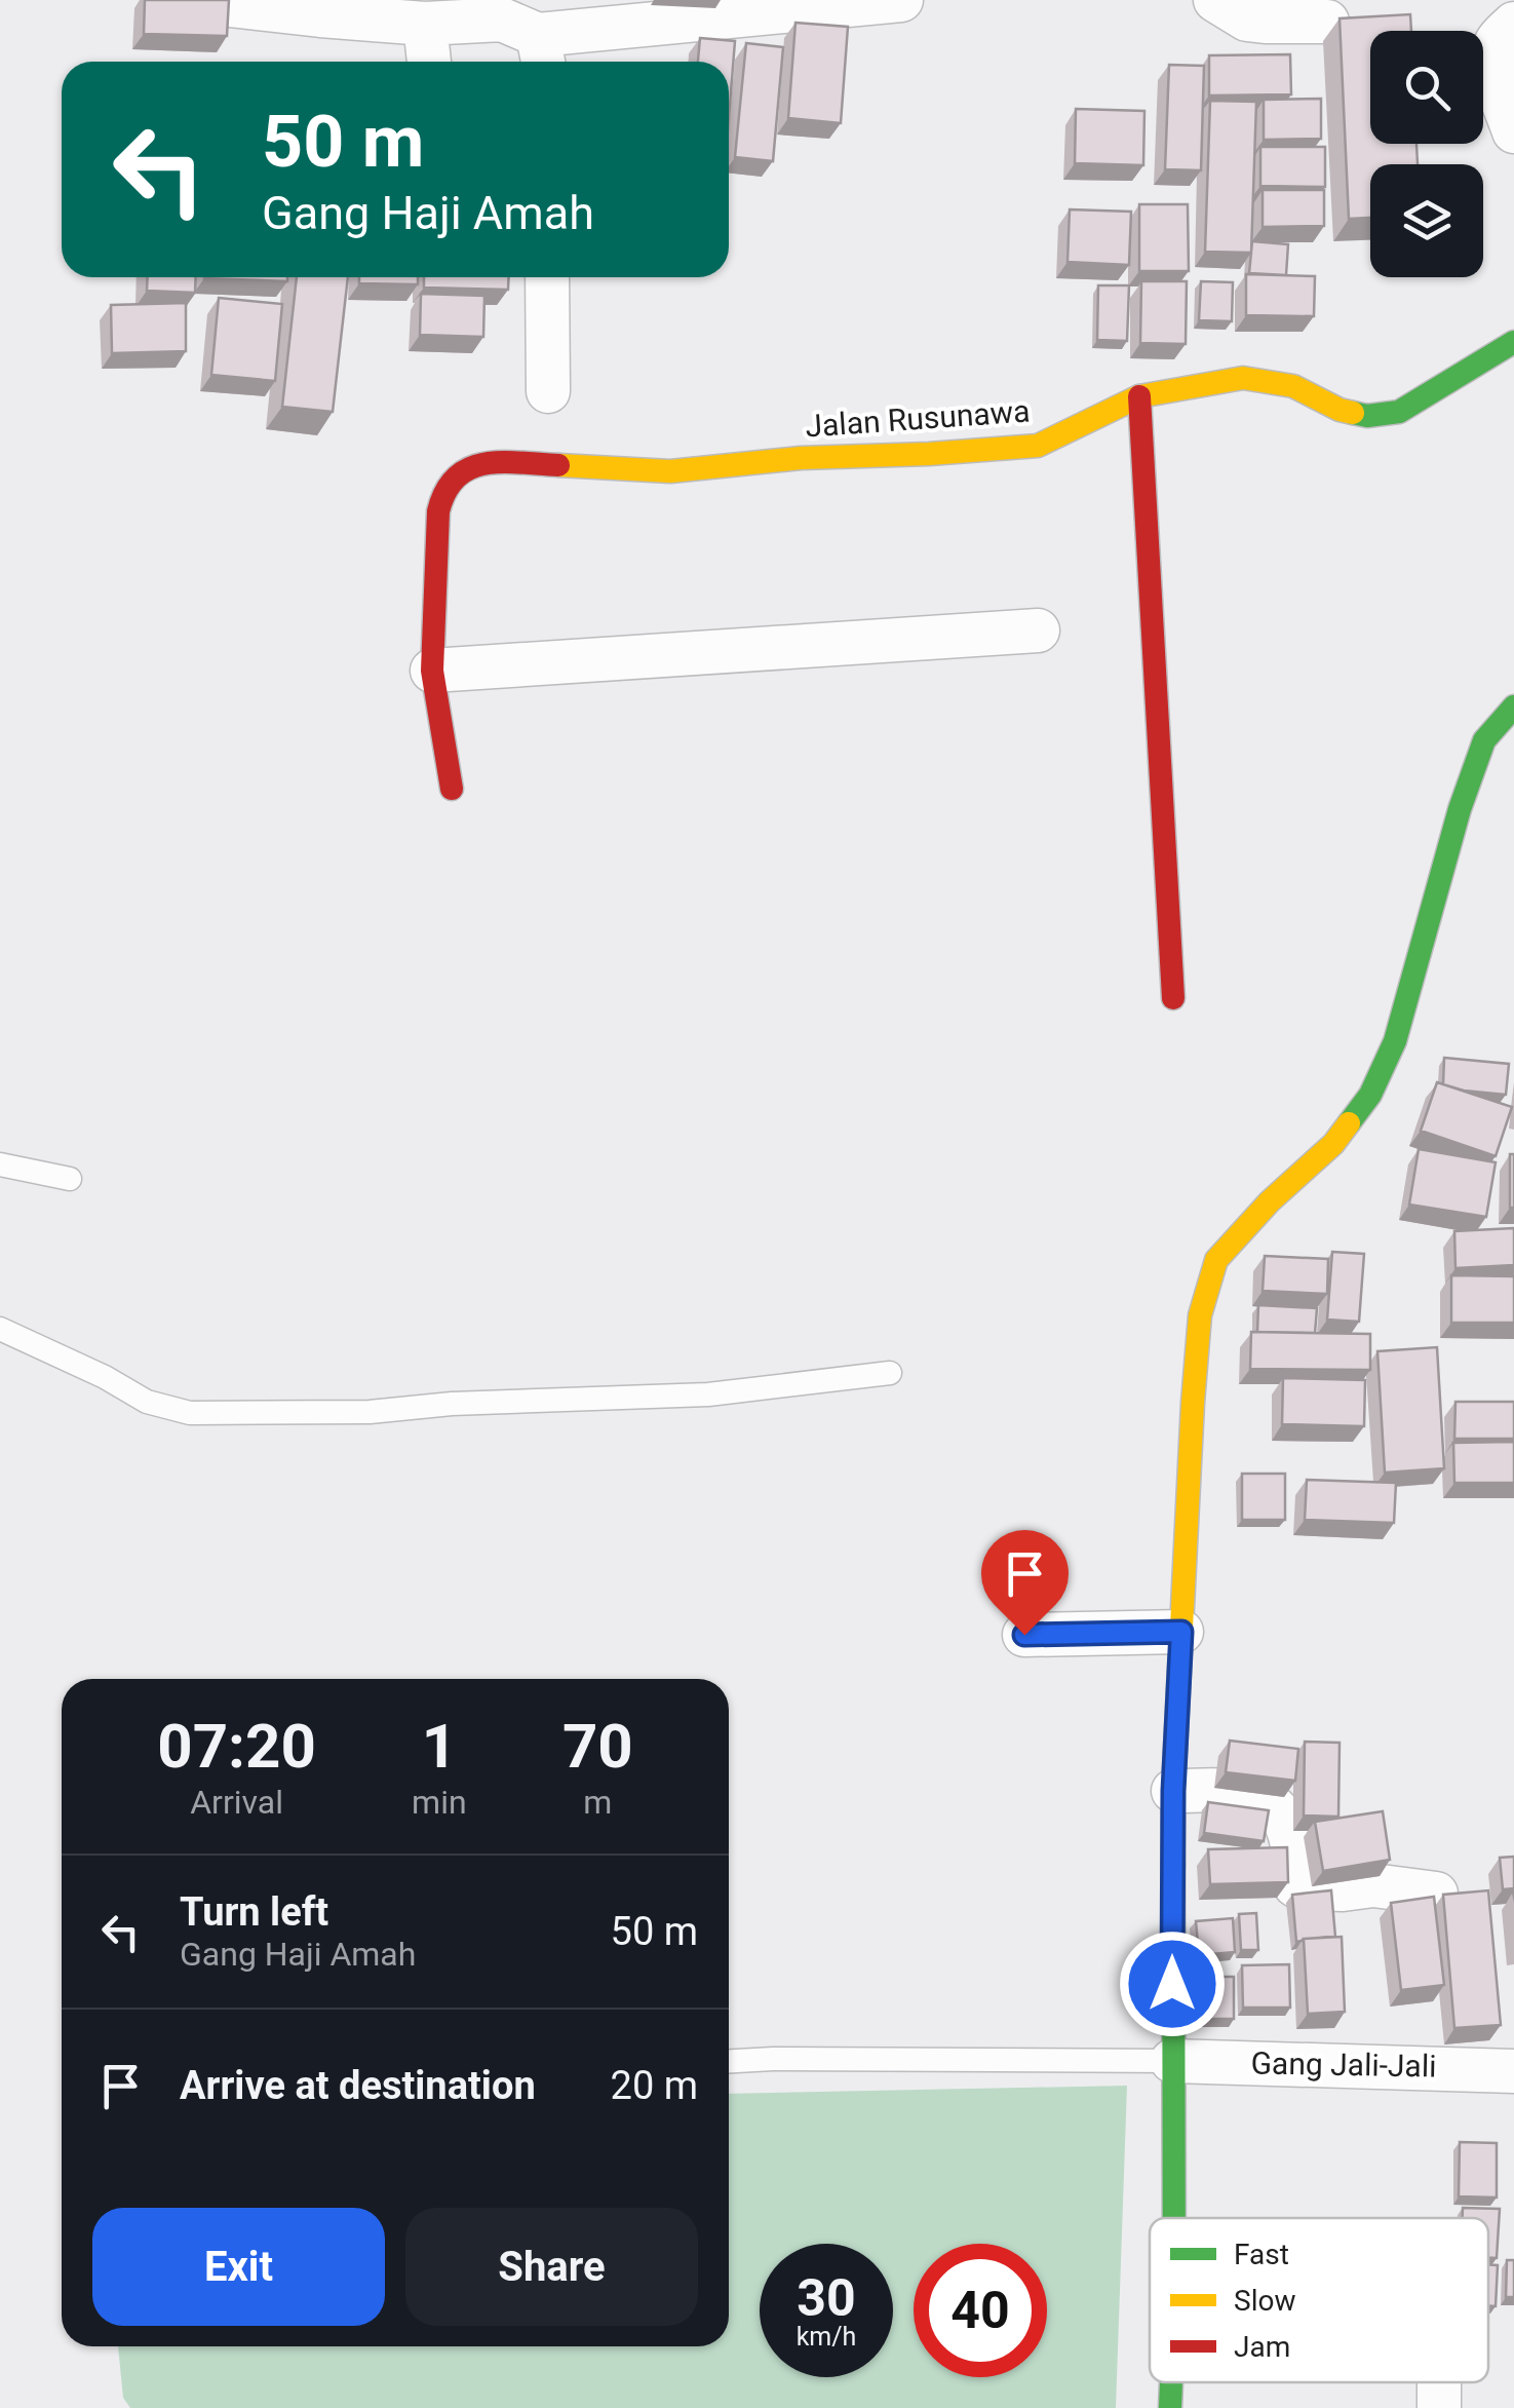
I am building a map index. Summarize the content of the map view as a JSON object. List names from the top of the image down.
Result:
{
  "streets": {
    "street": ["Jalan Rusunawa", "Gang Jali-Jali"]
  },
  "legend": ["Fast", "Slow", "Jam"],
  "page": {
    "turn": ["50 m", "Gang Haji Amah"],
    "eta": [
      "07:20",
      "Arrival",
      "1",
      "min",
      "70",
      "m"
    ],
    "list": [
      {
        "name": "Turn left",
        "note": "Gang Haji Amah",
        "value": "50 m"
      },
      {
        "name": "Arrive at destination",
        "value": "20 m"
      }
    ],
    "buttons": ["Exit", "Share"],
    "speed": "30 km/h",
    "limit": "40"
  }
}
